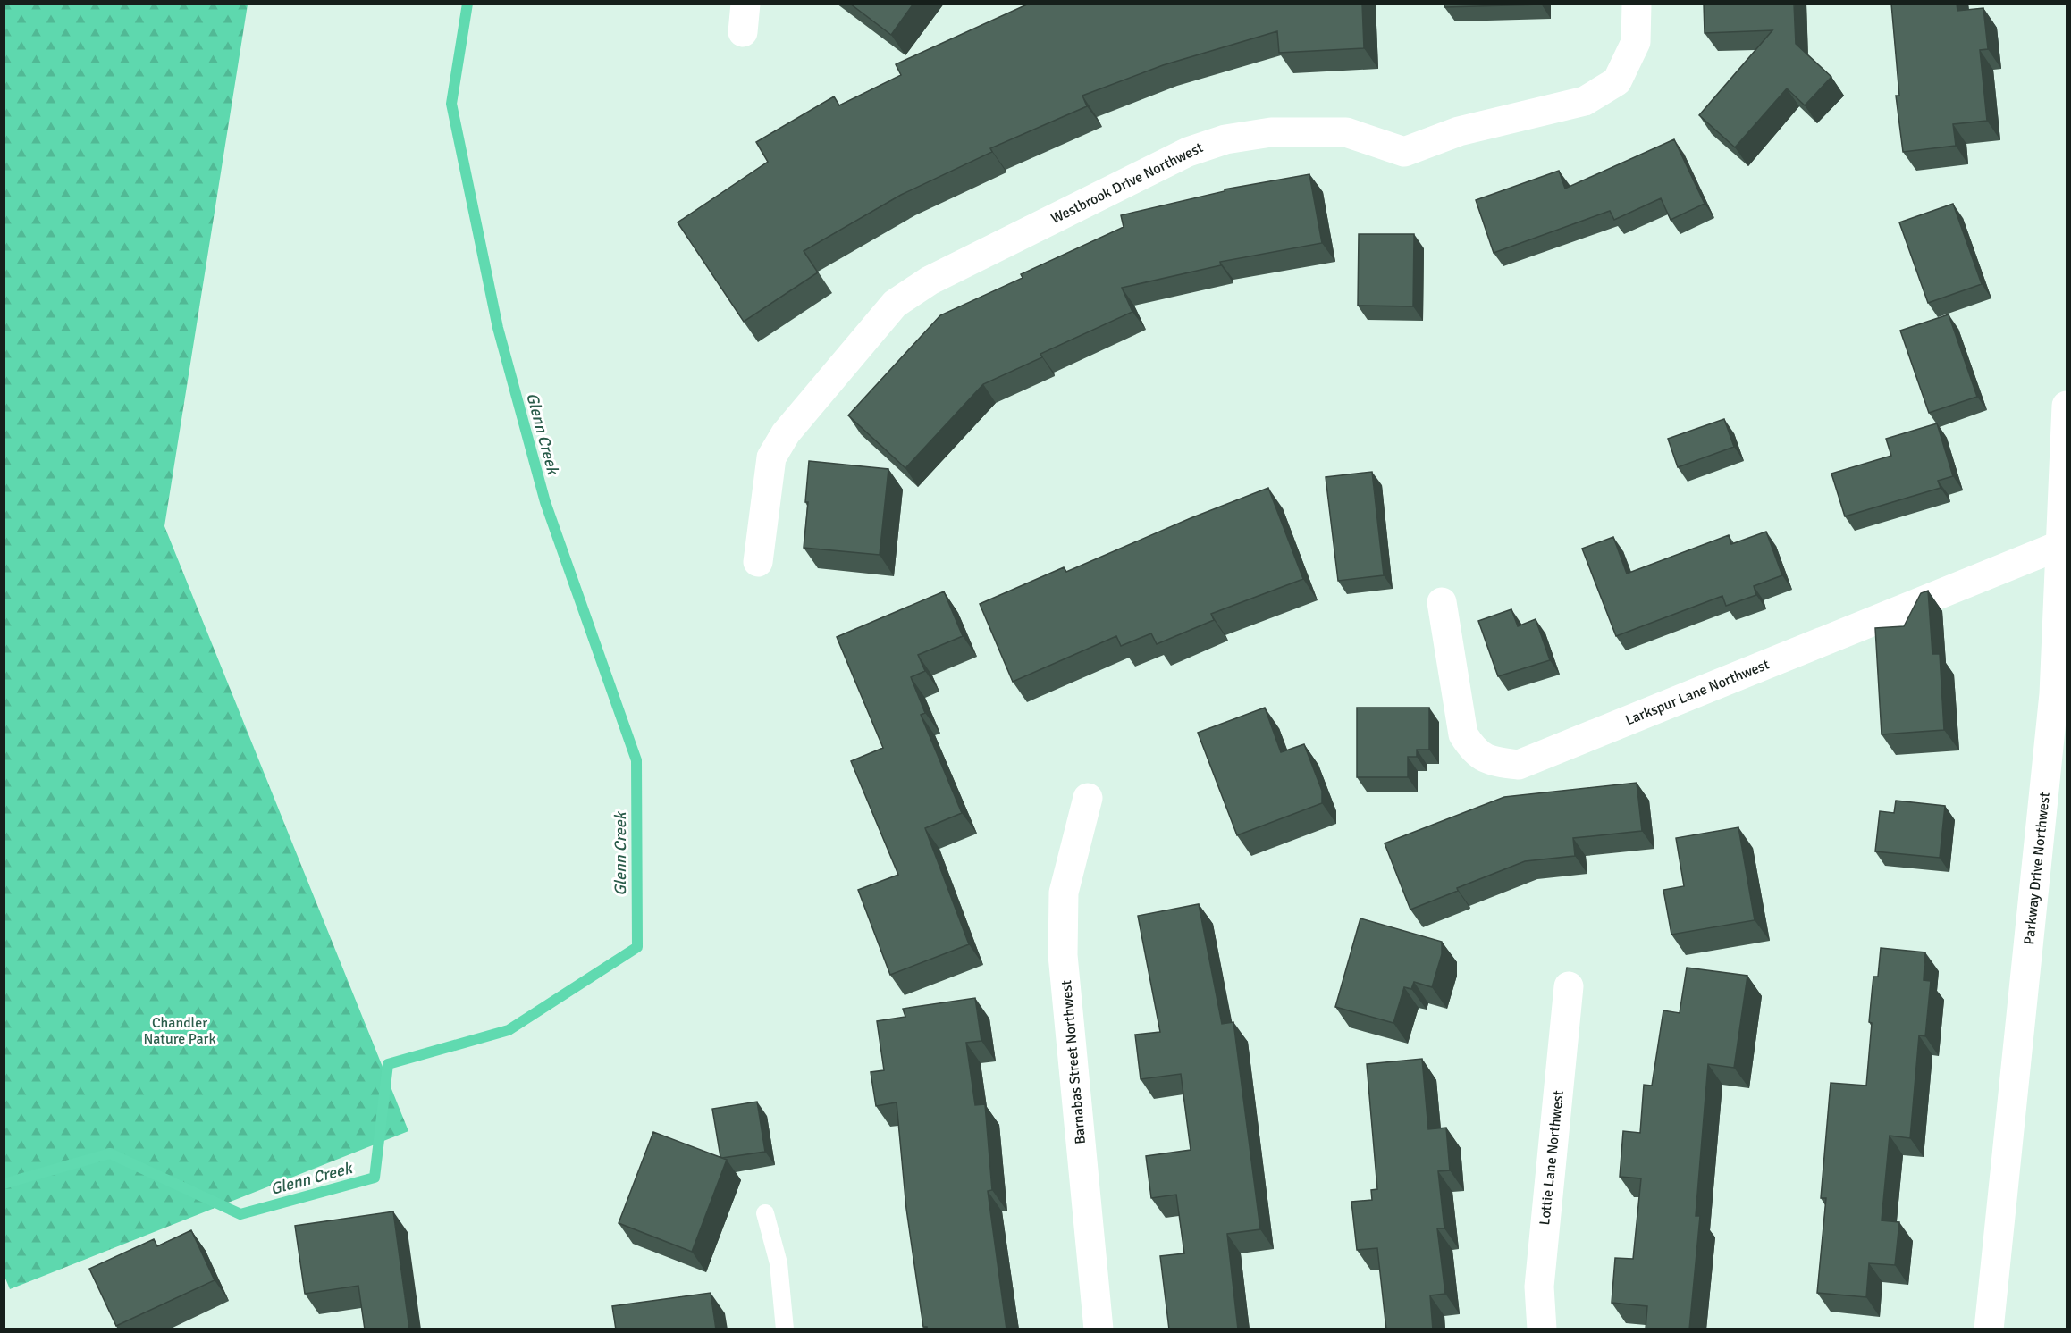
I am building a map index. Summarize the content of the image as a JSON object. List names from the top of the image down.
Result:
{
  "streets": {
    "street": [
      "Westbrook Drive Northwest",
      "Larkspur Lane Northwest",
      "Parkway Drive Northwest",
      "Barnabas Street Northwest",
      "Lottie Lane Northwest"
    ]
  },
  "crossings": [
    ["Larkspur Lane Northwest", "Parkway Drive Northwest"]
  ],
  "water": ["Glenn Creek"],
  "parks": ["Chandler Nature Park"]
}
